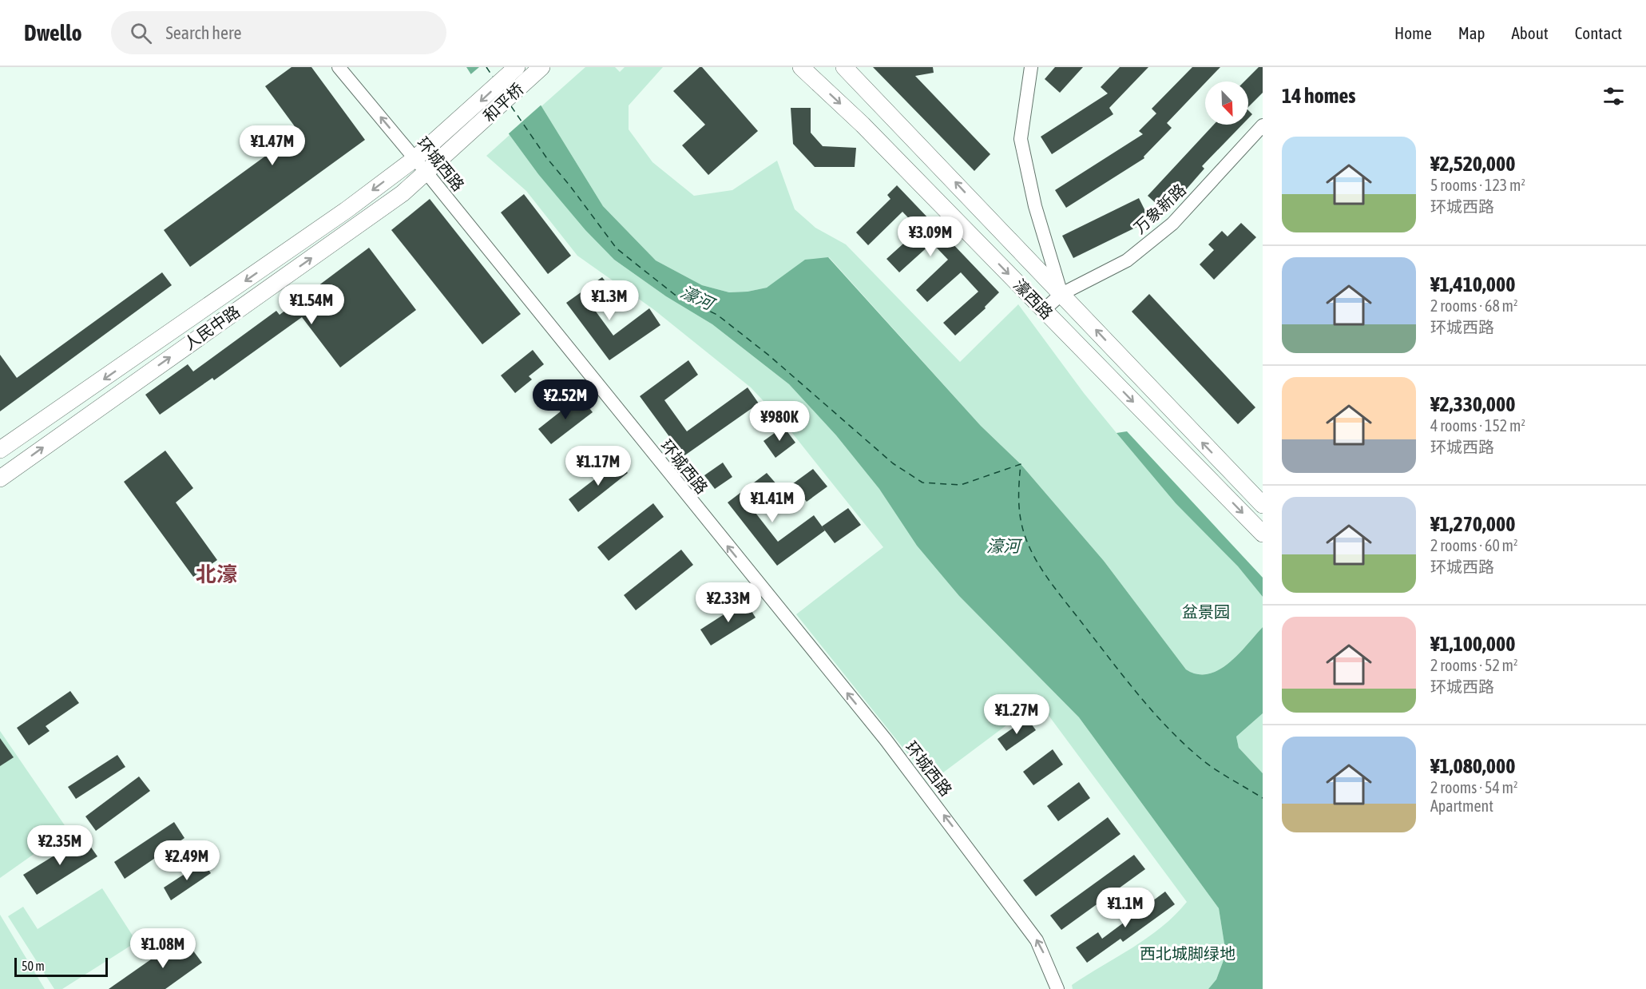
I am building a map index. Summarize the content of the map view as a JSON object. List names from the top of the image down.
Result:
{
  "streets": {
    "main road": ["和平桥", "濠西路", "人民中路"],
    "street": ["环城西路", "万象新路"]
  },
  "crossings": [
    ["和平桥", "人民中路"],
    ["环城西路", "人民中路"],
    ["万象新路", "濠西路"]
  ],
  "one_way": ["环城西路"],
  "districts": ["北濠"],
  "water": ["濠河"],
  "parks": ["盆景园", "西北城脚绿地"],
  "scale_bar": "50 m",
  "north": "bottom right",
  "page": {
    "header": "Dwello",
    "search": "Search here",
    "nav": [
      "Home",
      "Map",
      "About",
      "Contact"
    ],
    "heading": "14 homes",
    "list": [
      {
        "name": "¥2,520,000",
        "note": "5 rooms · 123 m² · 环城西路"
      },
      {
        "name": "¥1,410,000",
        "note": "2 rooms · 68 m² · 环城西路"
      },
      {
        "name": "¥2,330,000",
        "note": "4 rooms · 152 m² · 环城西路"
      },
      {
        "name": "¥1,270,000",
        "note": "2 rooms · 60 m² · 环城西路"
      },
      {
        "name": "¥1,100,000",
        "note": "2 rooms · 52 m² · 环城西路"
      },
      {
        "name": "¥1,080,000",
        "note": "2 rooms · 54 m² · Apartment"
      }
    ],
    "price": [
      "¥1.47M",
      "¥3.09M",
      "¥1.3M",
      "¥1.54M",
      "¥2.52M",
      "¥980K",
      "¥1.17M",
      "¥1.41M",
      "¥2.33M",
      "¥1.27M",
      "¥2.35M",
      "¥2.49M",
      "¥1.1M",
      "¥1.08M"
    ],
    "scale": "50 m"
  }
}
